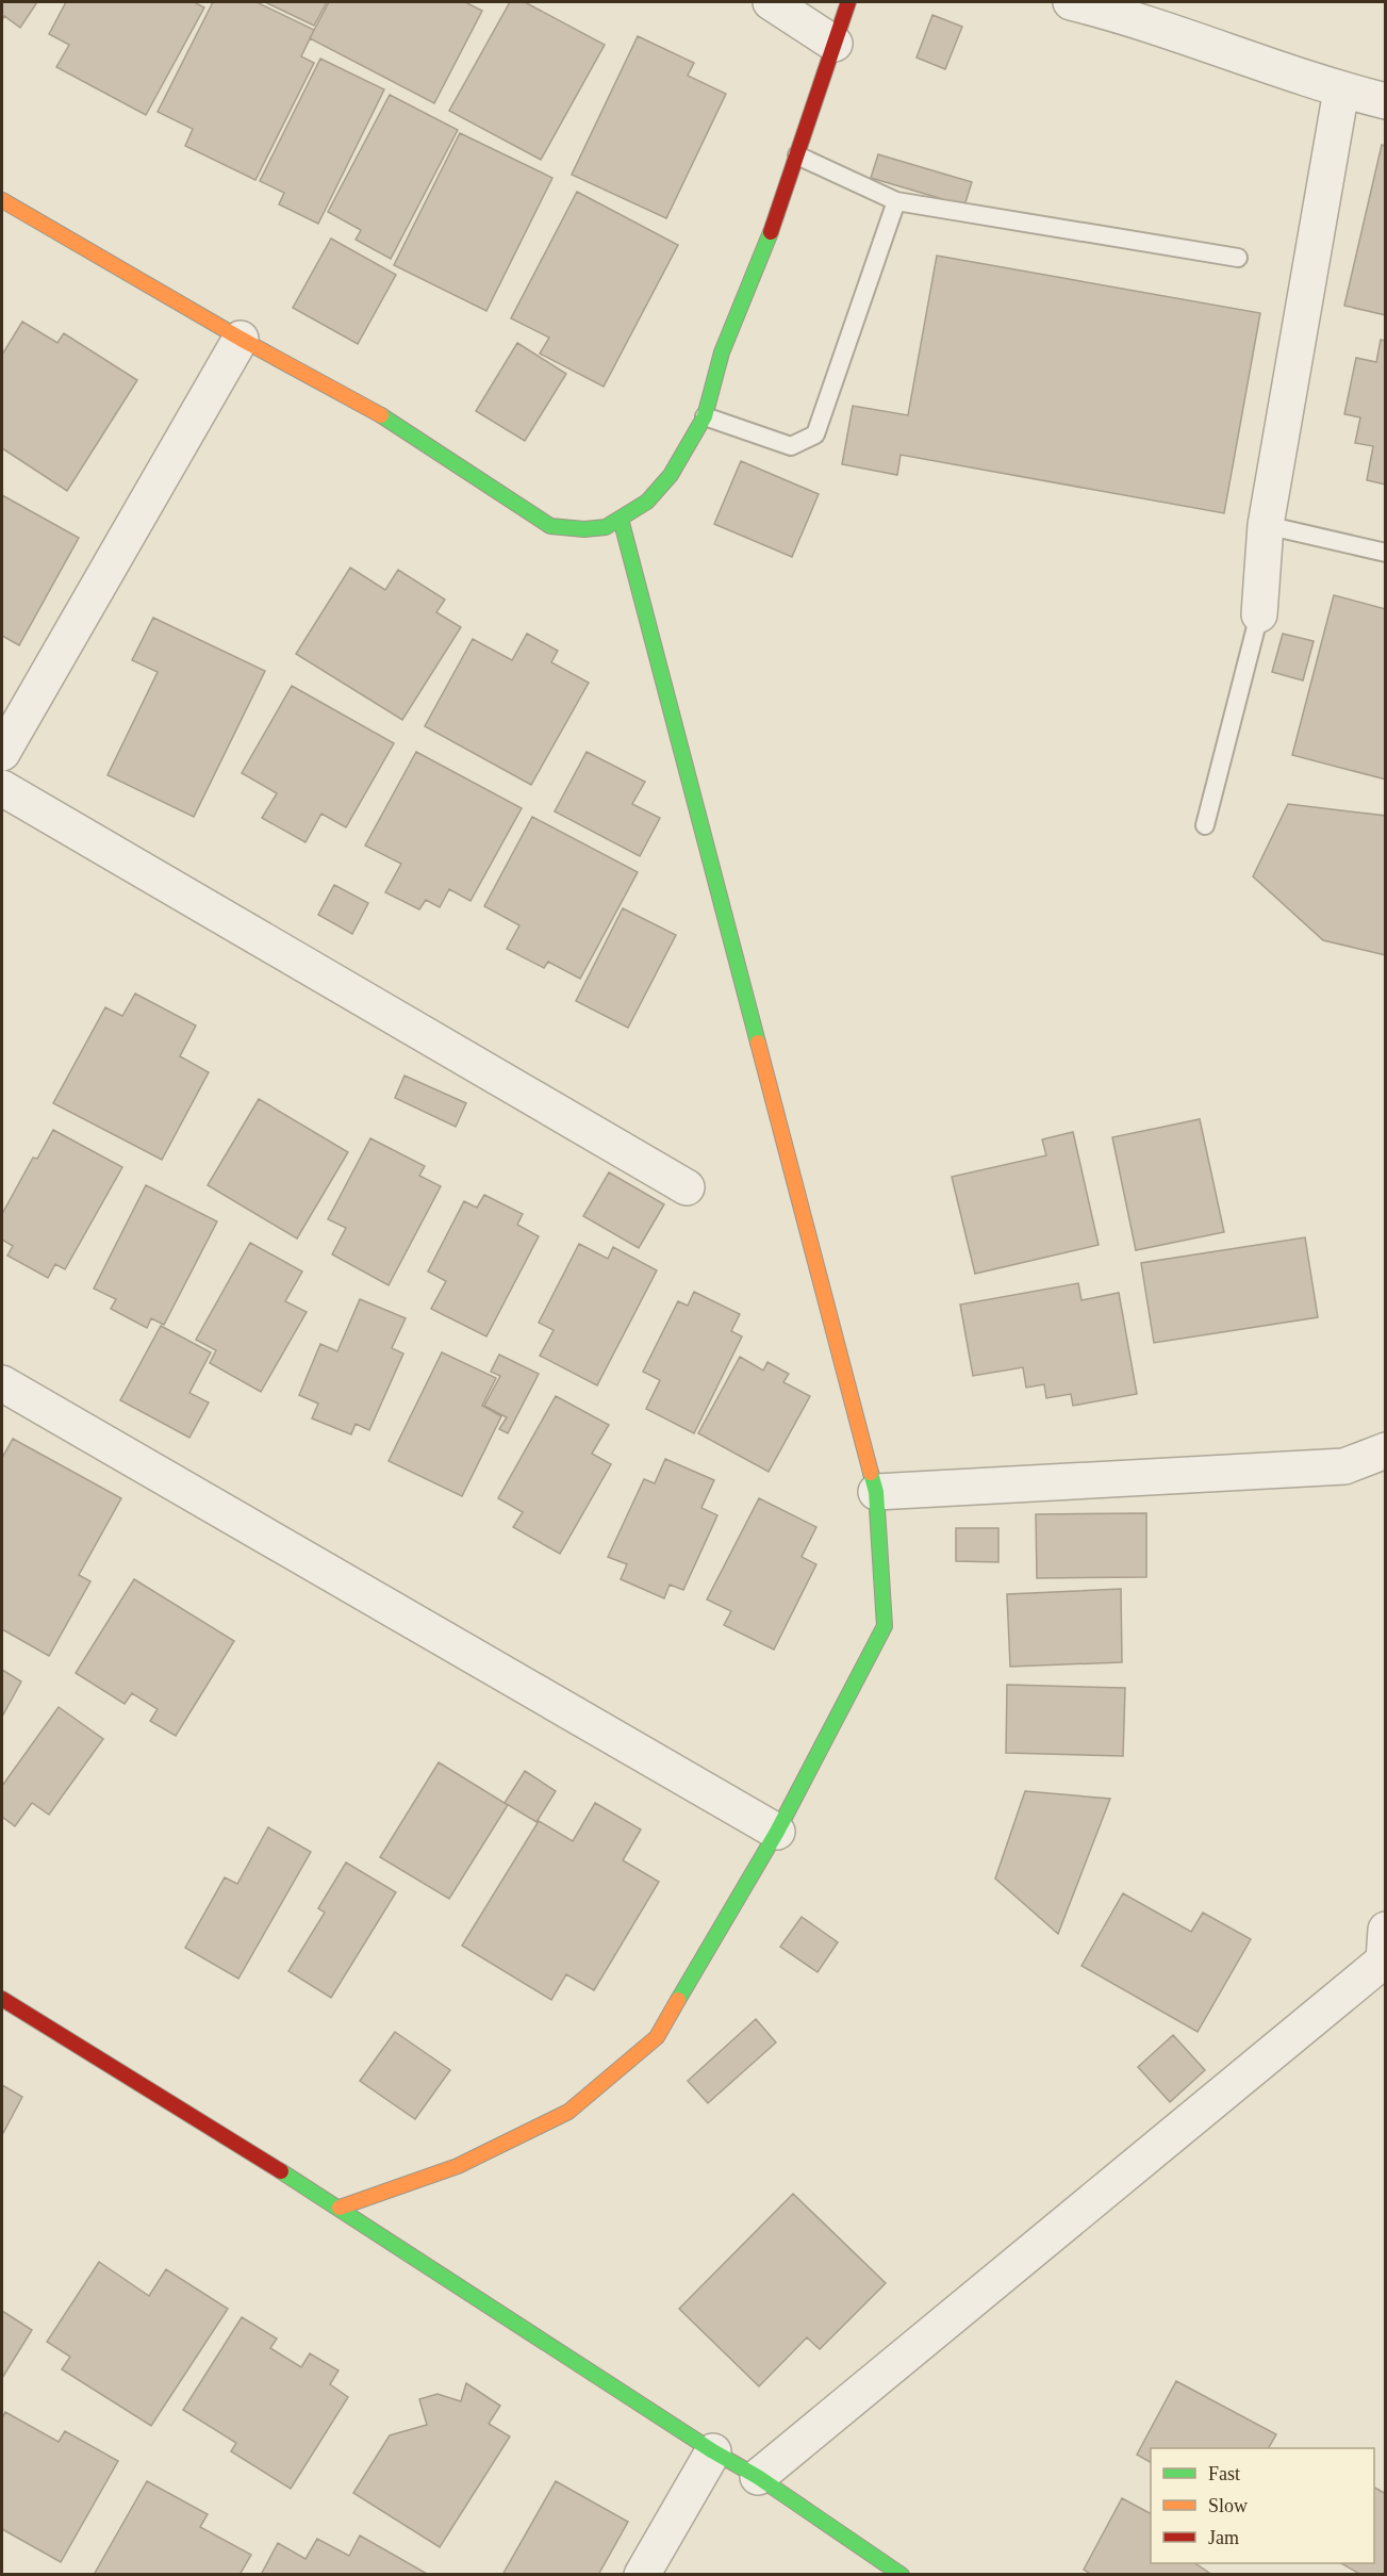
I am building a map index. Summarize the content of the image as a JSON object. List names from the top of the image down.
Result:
{
  "legend": ["Fast", "Slow", "Jam"]
}
